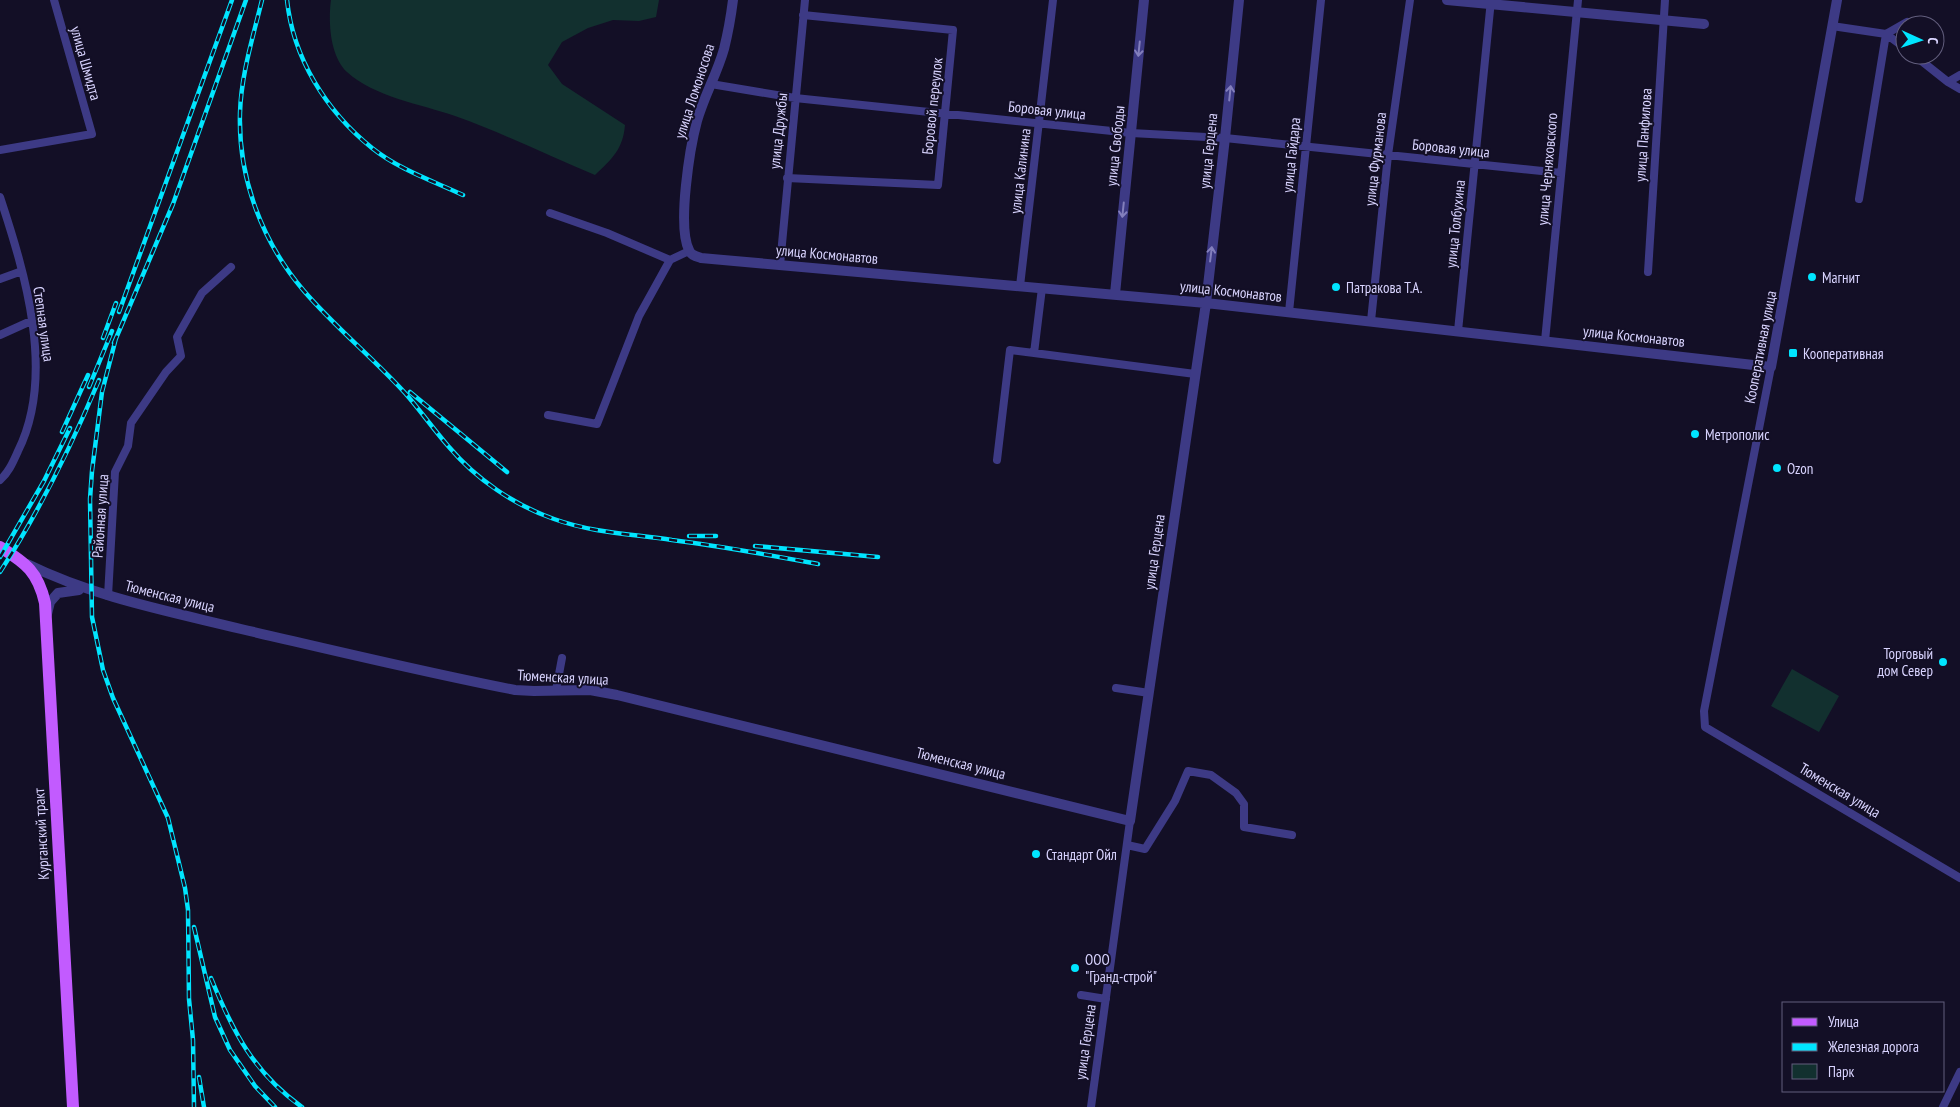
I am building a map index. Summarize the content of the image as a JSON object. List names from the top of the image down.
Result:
{
  "streets": {
    "main road": ["Курганский тракт"],
    "street": [
      "улица Шмидта",
      "улица Ломоносова",
      "Боровой переулок",
      "Боровая улица",
      "улица Дружбы",
      "улица Панфилова",
      "улица Свободы",
      "улица Герцена",
      "улица Гайдара",
      "улица Фурманова",
      "улица Черняховского",
      "улица Калинина",
      "улица Толбухина",
      "улица Космонавтов",
      "Степная улица",
      "Кооперативная улица",
      "Районная улица",
      "Тюменская улица"
    ]
  },
  "crossings": [
    ["улица Ломоносова", "Боровая улица"],
    ["улица Ломоносова", "улица Космонавтов"],
    ["Боровой переулок", "Боровая улица"],
    ["Боровой переулок", "улица Дружбы"],
    ["Боровая улица", "улица Дружбы"],
    ["Боровая улица", "улица Свободы"],
    ["Боровая улица", "улица Герцена"],
    ["Боровая улица", "улица Гайдара"],
    ["Боровая улица", "улица Фурманова"],
    ["Боровая улица", "улица Черняховского"],
    ["Боровая улица", "улица Калинина"],
    ["Боровая улица", "улица Толбухина"],
    ["улица Дружбы", "улица Космонавтов"],
    ["улица Свободы", "улица Космонавтов"],
    ["улица Герцена", "улица Космонавтов"],
    ["улица Герцена", "Тюменская улица"],
    ["улица Гайдара", "улица Космонавтов"],
    ["улица Фурманова", "улица Космонавтов"],
    ["улица Черняховского", "улица Космонавтов"],
    ["улица Калинина", "улица Космонавтов"],
    ["улица Толбухина", "улица Космонавтов"],
    ["улица Космонавтов", "Кооперативная улица"],
    ["Кооперативная улица", "Тюменская улица"],
    ["Районная улица", "Тюменская улица"],
    ["Тюменская улица", "Курганский тракт"]
  ],
  "one_way": ["улица Свободы"],
  "places": {
    "other": [
      "Магнит",
      "Патракова Т.А.",
      "Метрополис",
      "Ozon",
      "Торговый дом Север",
      "Стандарт Ойл",
      "ООО \"Гранд-строй\""
    ],
    "transit": ["Кооперативная"]
  },
  "legend": ["Улица", "Железная дорога", "Парк"],
  "north": "right"
}
